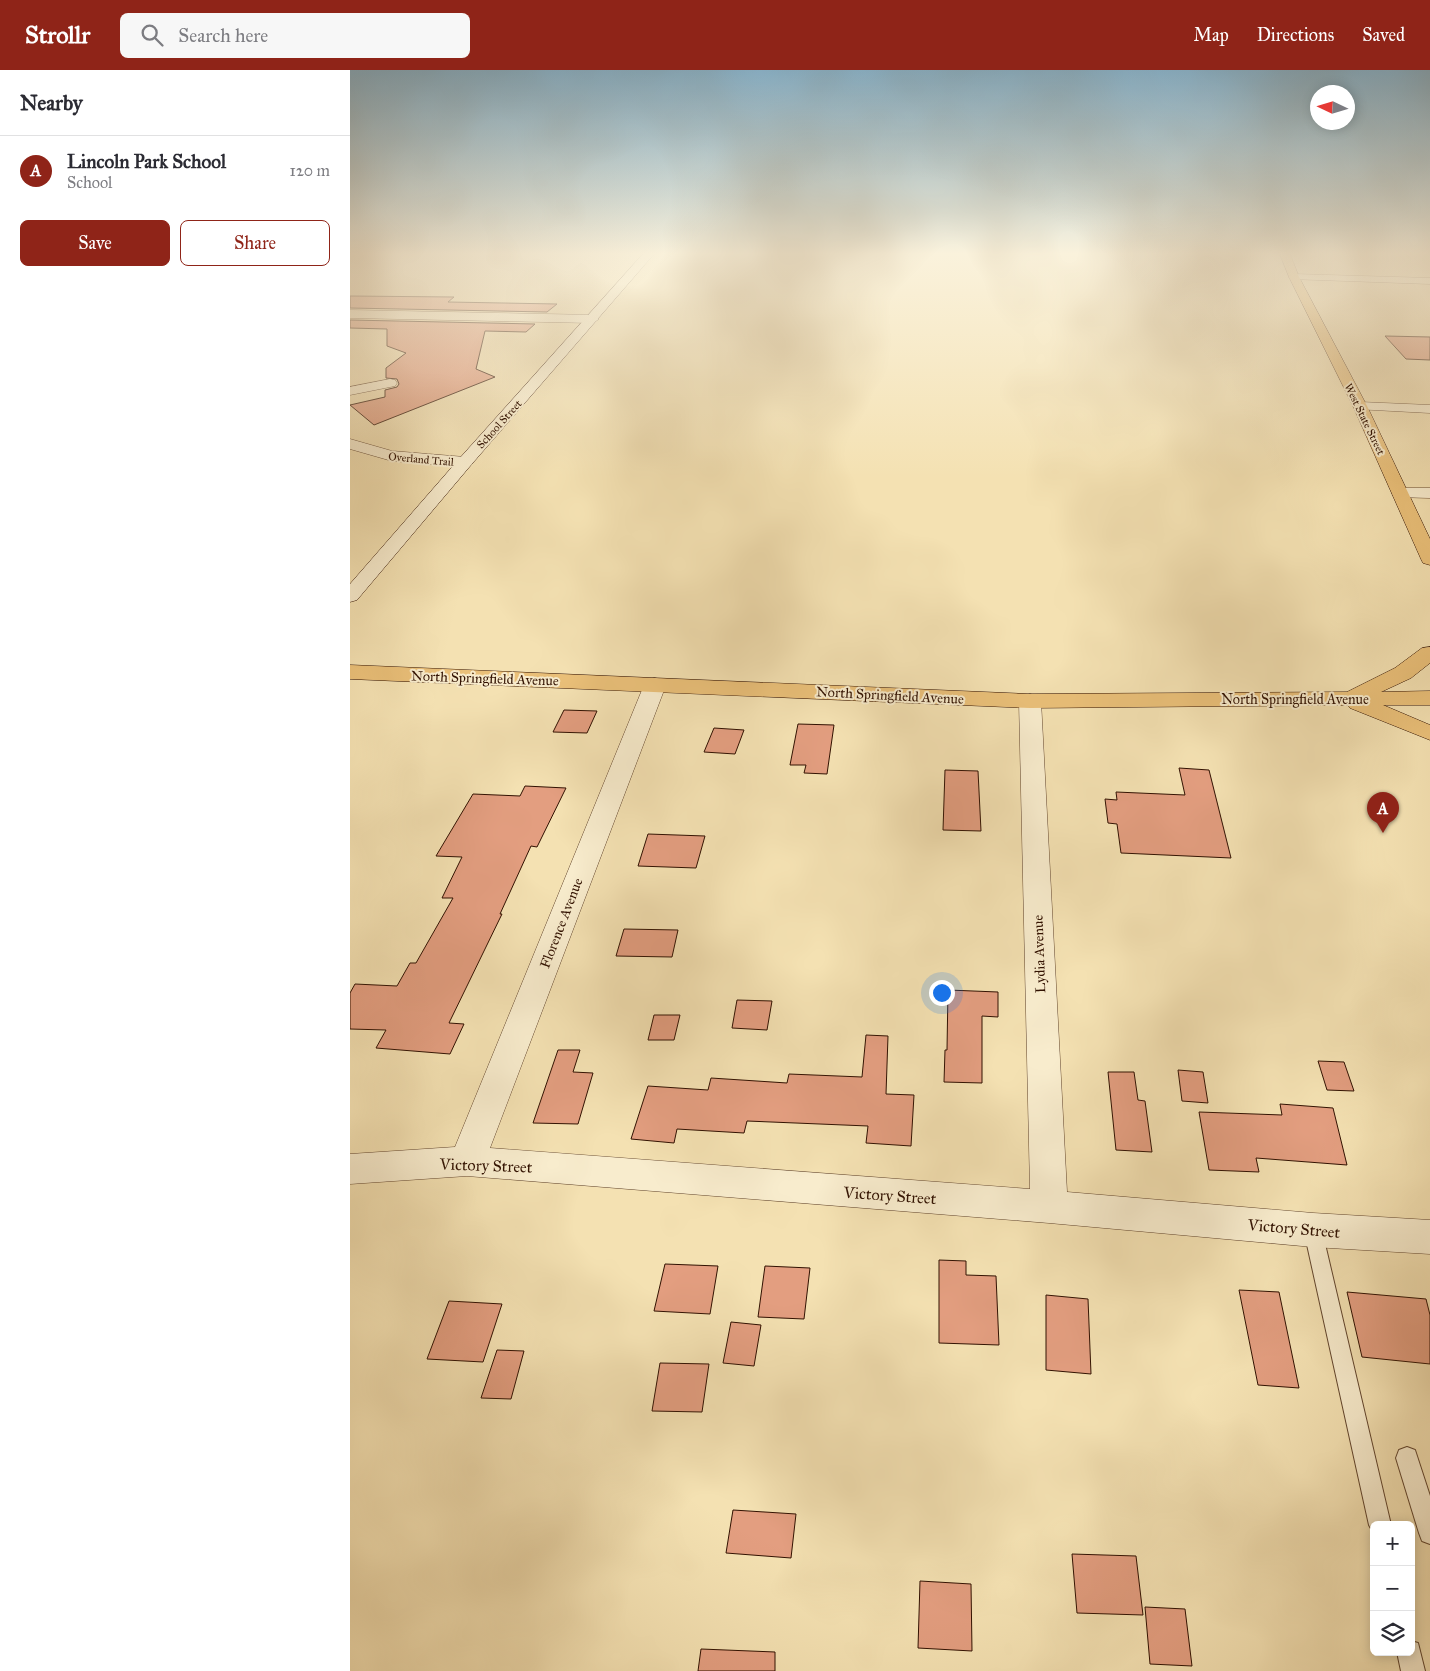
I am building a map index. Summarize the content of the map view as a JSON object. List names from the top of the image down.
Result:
{
  "streets": {
    "main road": ["West State Street", "North Springfield Avenue"],
    "street": [
      "School Street",
      "Overland Trail",
      "Florence Avenue",
      "Lydia Avenue",
      "Victory Street"
    ]
  },
  "crossings": [
    ["School Street", "Overland Trail"],
    ["North Springfield Avenue", "Florence Avenue"],
    ["North Springfield Avenue", "Lydia Avenue"],
    ["Florence Avenue", "Victory Street"],
    ["Lydia Avenue", "Victory Street"]
  ],
  "north": "left",
  "page": {
    "header": "Strollr",
    "search": "Search here",
    "nav": ["Map", "Directions", "Saved"],
    "heading": "Nearby",
    "list": [
      {
        "mark": "A",
        "name": "Lincoln Park School",
        "note": "School",
        "value": "120 m"
      }
    ],
    "buttons": ["Save", "Share"],
    "pins": "A",
    "map_buttons": ["+", "−"]
  }
}
